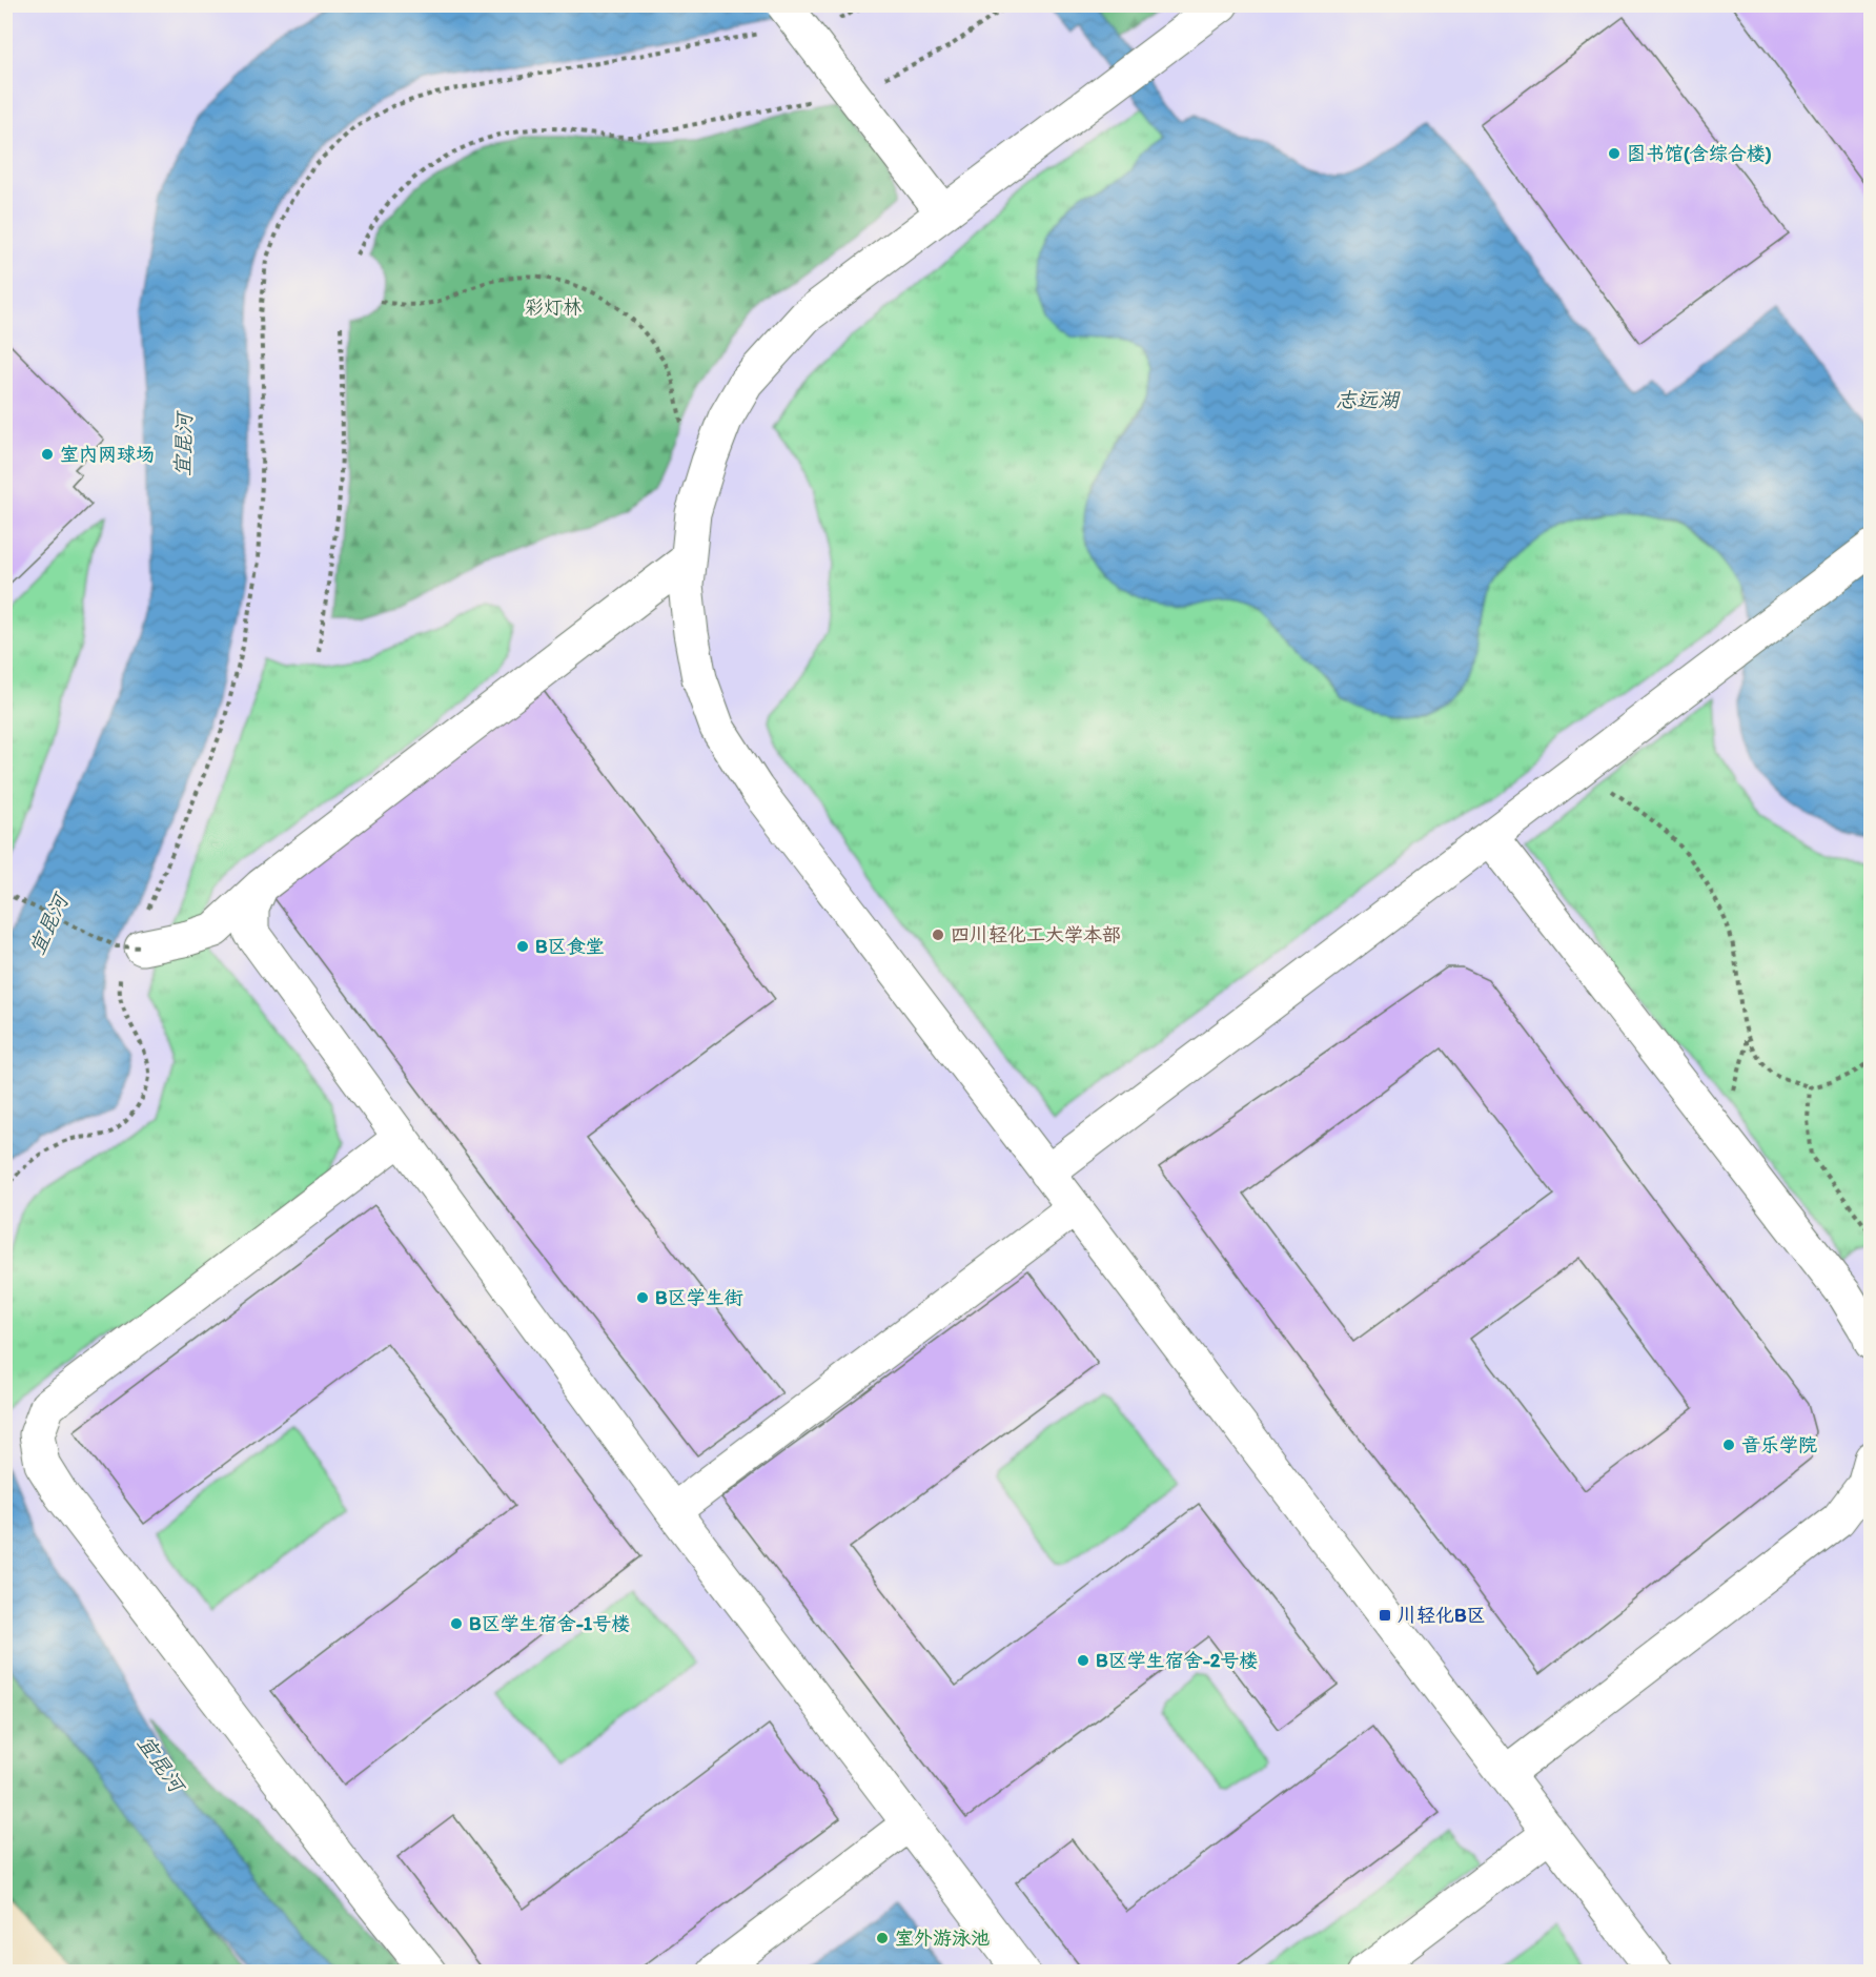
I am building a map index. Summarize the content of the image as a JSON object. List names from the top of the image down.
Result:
{
  "water": ["志远湖", "宜昆河"],
  "parks": ["彩灯林"],
  "places": {
    "other": [
      "图书馆(含综合楼)",
      "室内网球场",
      "四川轻化工大学本部",
      "B区食堂",
      "B区学生街",
      "音乐学院",
      "B区学生宿舍-1号楼",
      "B区学生宿舍-2号楼",
      "室外游泳池"
    ],
    "transit": ["川轻化B区"]
  }
}
